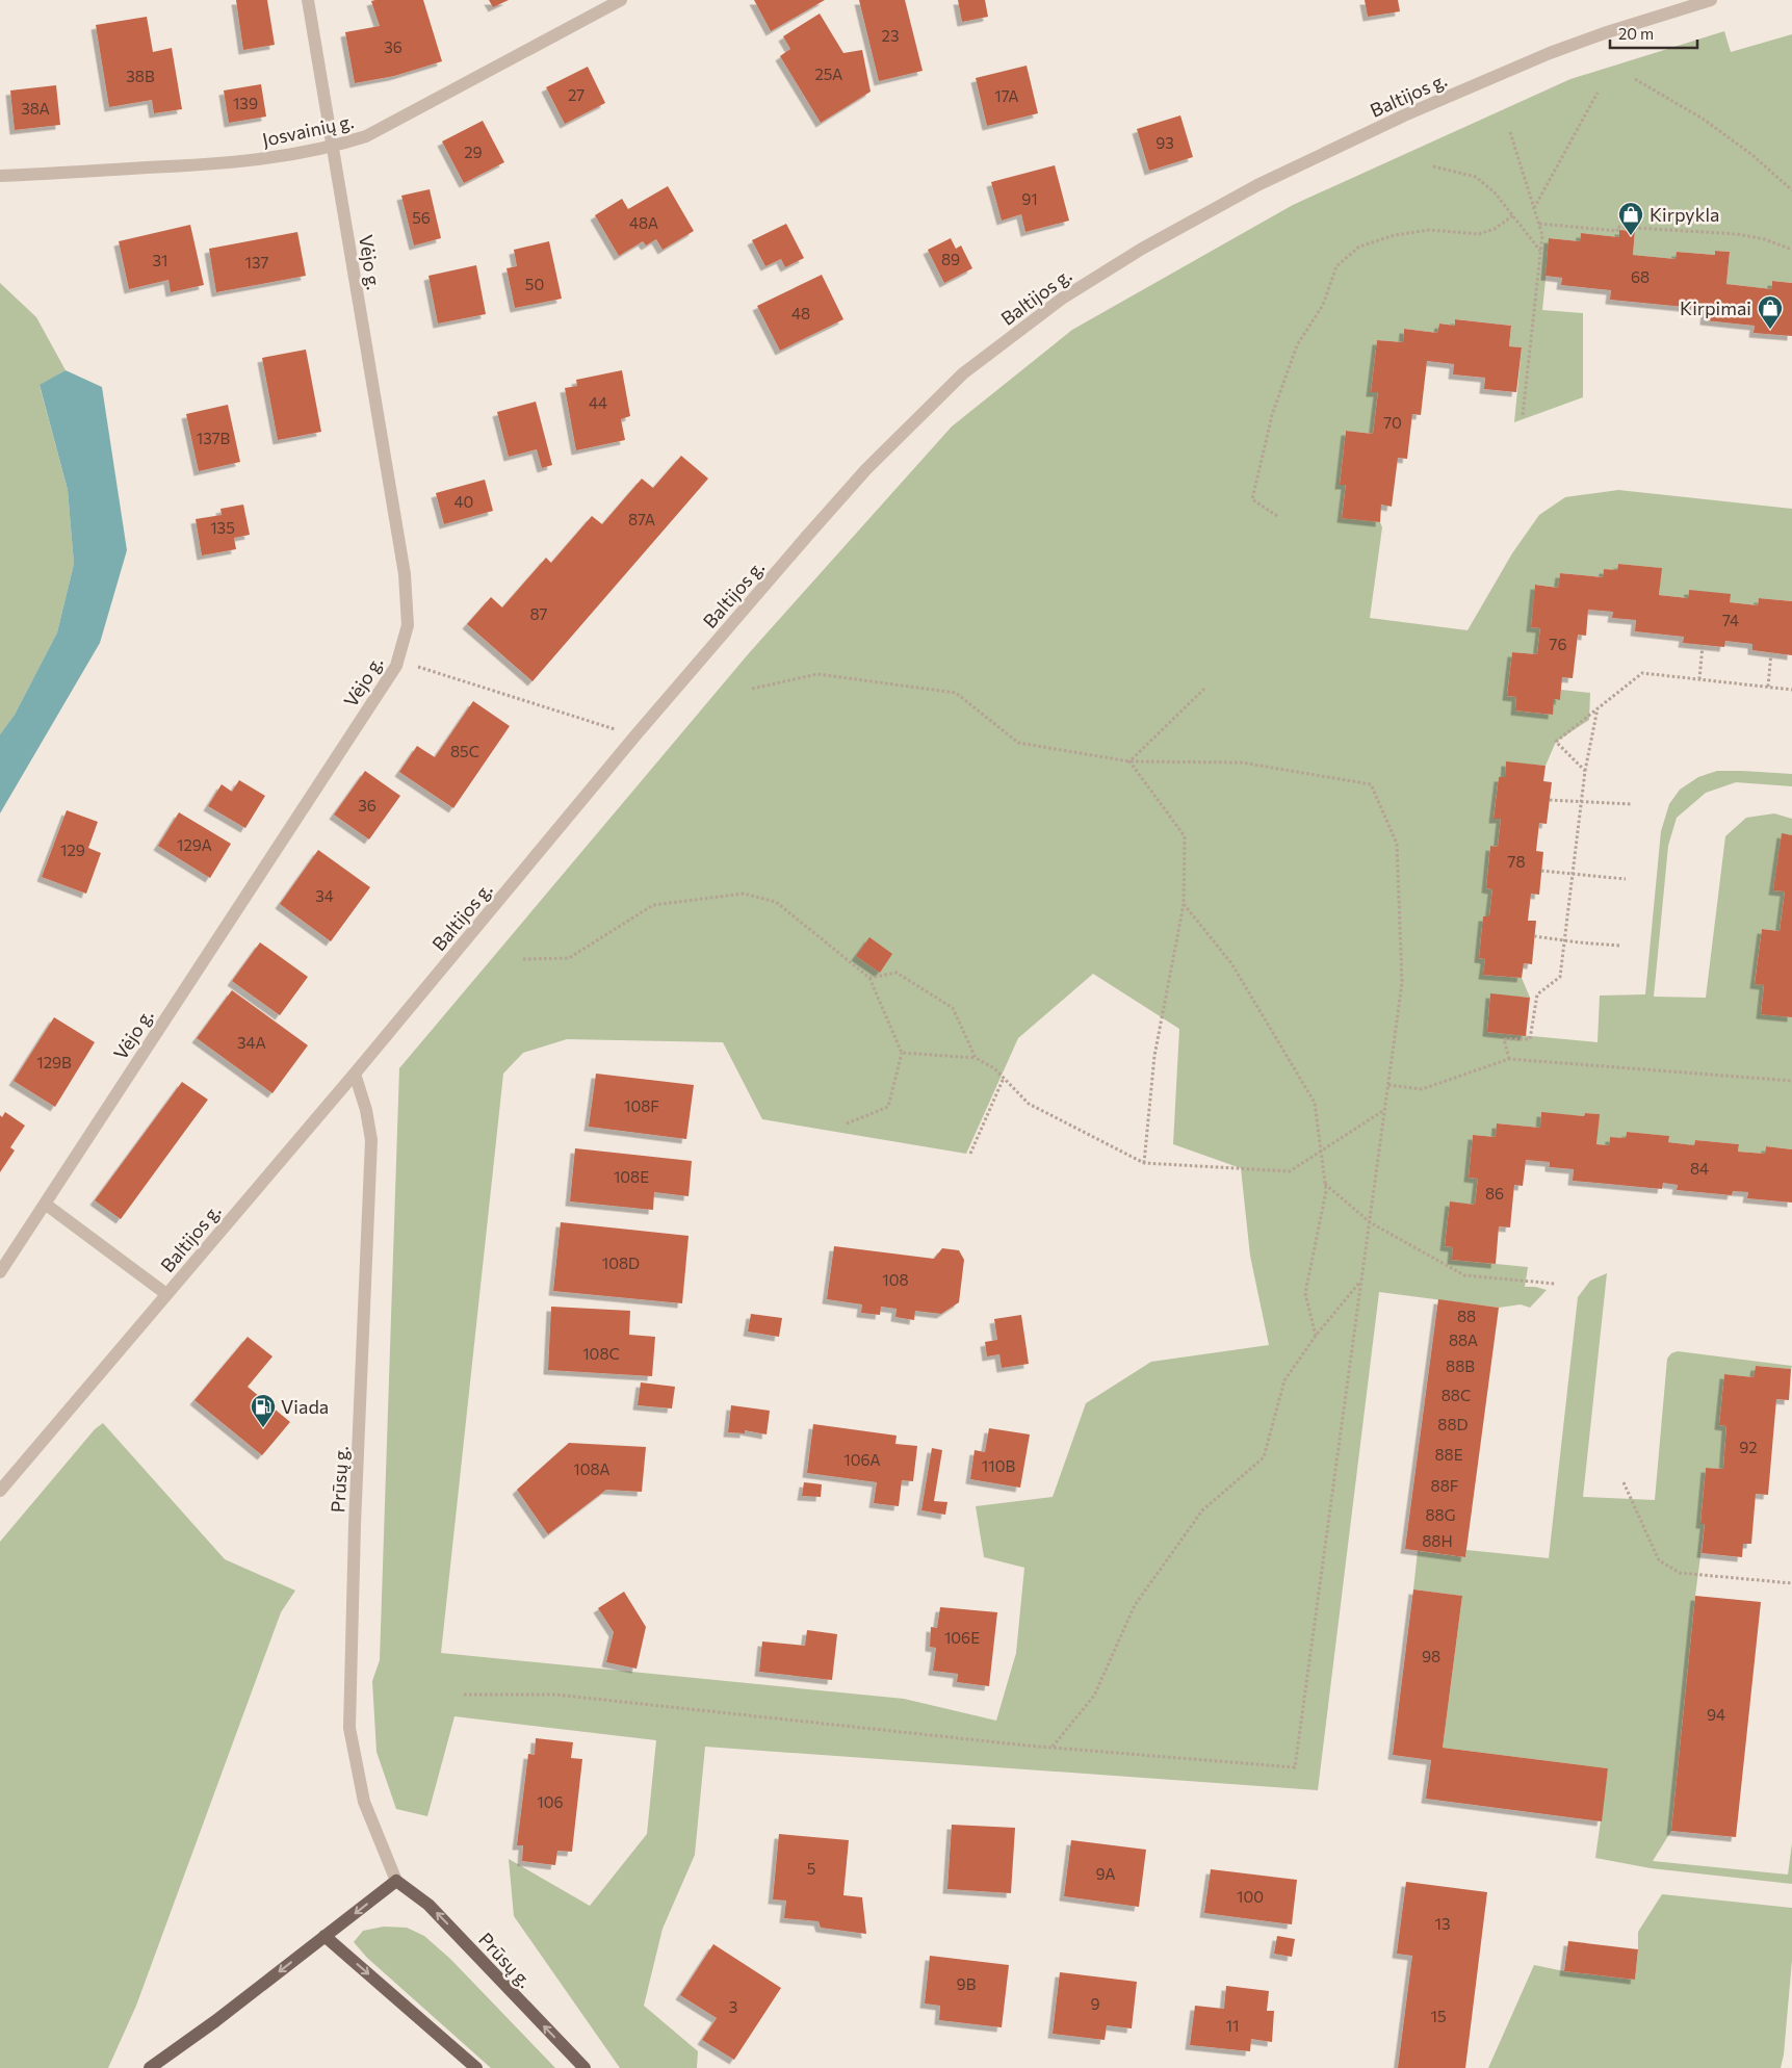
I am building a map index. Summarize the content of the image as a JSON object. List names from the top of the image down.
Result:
{
  "streets": {
    "main road": ["Prūsų g."],
    "street": ["Baltijos g.", "Josvainių g.", "Vėjo g."]
  },
  "crossings": [
    ["Baltijos g.", "Prūsų g."],
    ["Josvainių g.", "Vėjo g."]
  ],
  "places": {
    "shop": ["Kirpykla", "Kirpimai"],
    "fuel station": ["Viada"]
  },
  "house_numbers": [
    "23",
    "36",
    "25A",
    "38B",
    "27",
    "17A",
    "139",
    "38A",
    "93",
    "29",
    "91",
    "56",
    "48A",
    "89",
    "31",
    "137",
    "68",
    "50",
    "48",
    "44",
    "70",
    "137B",
    "40",
    "87A",
    "135",
    "87",
    "74",
    "76",
    "85C",
    "36",
    "129A",
    "129",
    "78",
    "34",
    "34A",
    "129B",
    "108F",
    "84",
    "108E",
    "86",
    "108D",
    "108",
    "88",
    "88A",
    "108C",
    "88B",
    "88C",
    "88D",
    "92",
    "88E",
    "106A",
    "110B",
    "108A",
    "88F",
    "88G",
    "88H",
    "106E",
    "98",
    "94",
    "106",
    "5",
    "9A",
    "100",
    "13",
    "9B",
    "9",
    "3",
    "15",
    "11"
  ],
  "scale_bar": "20 m"
}
